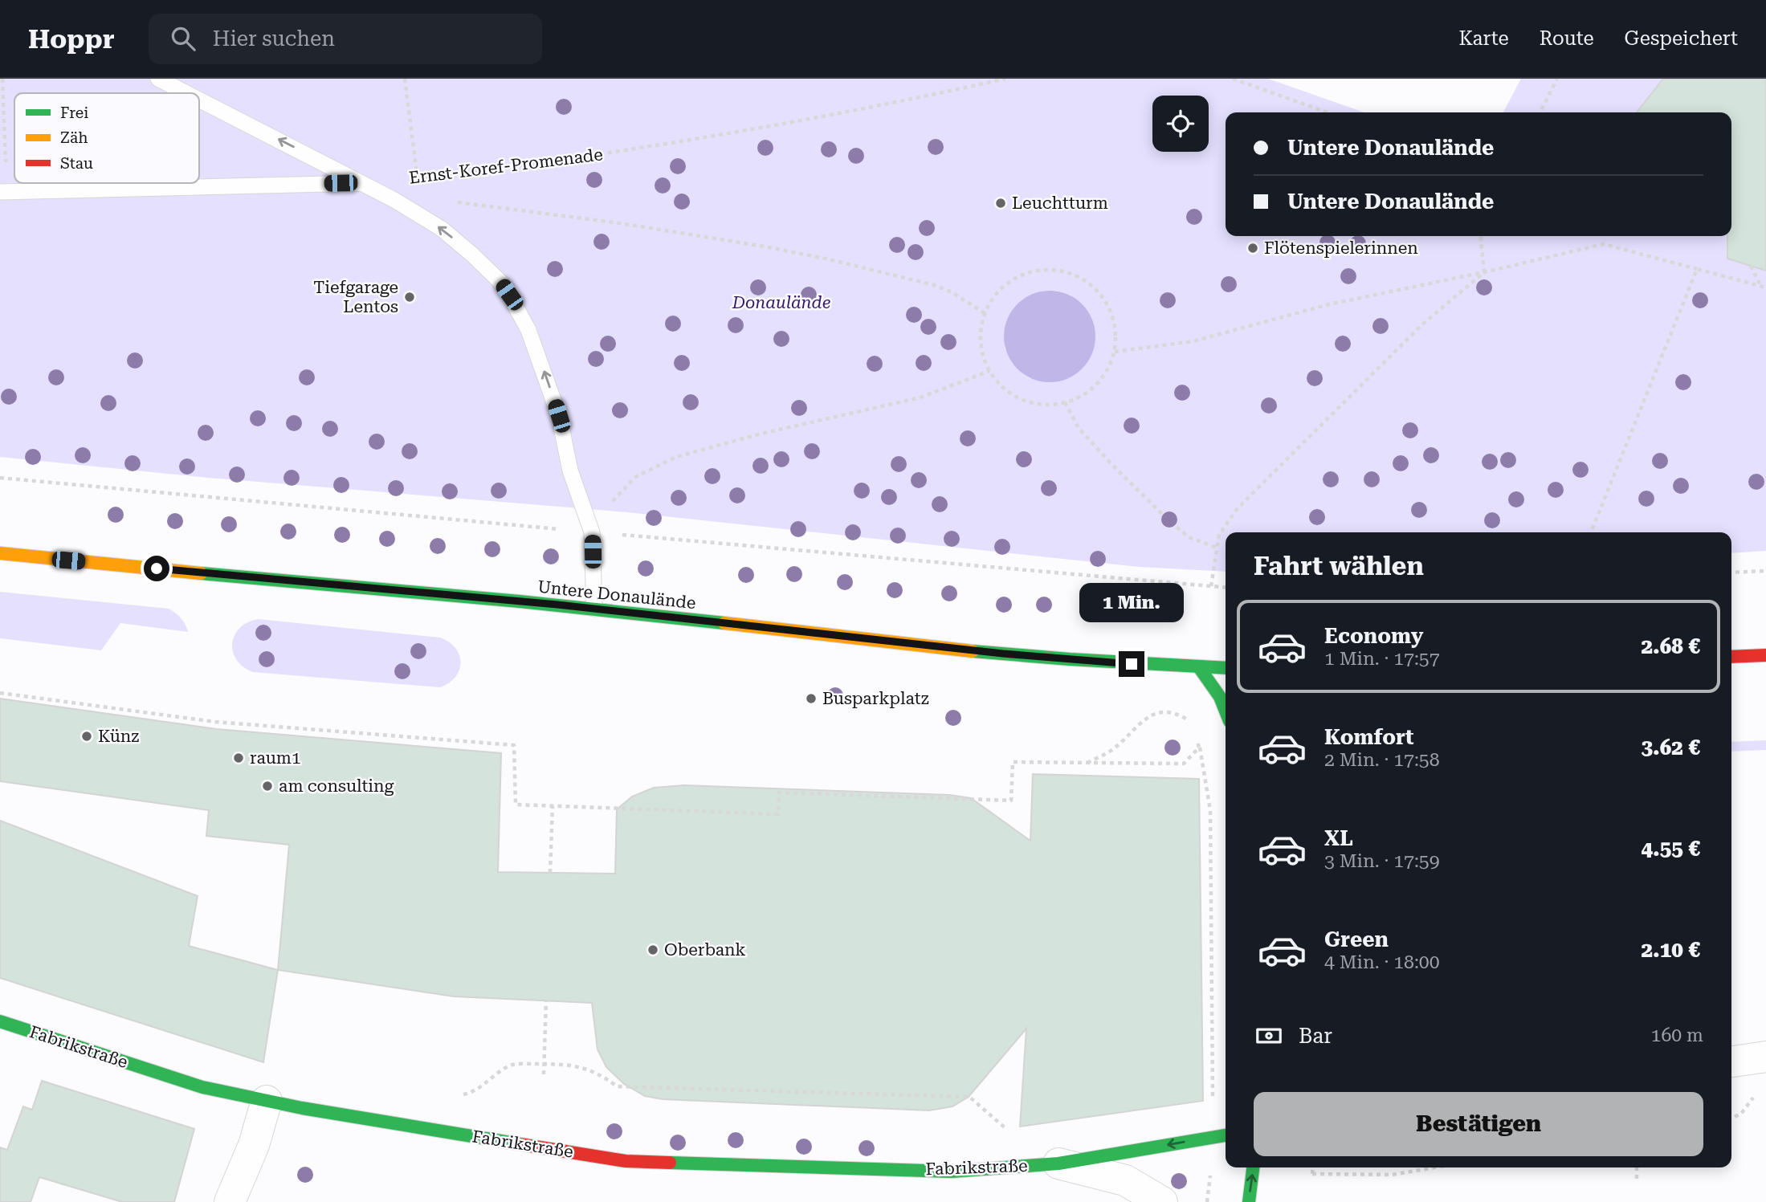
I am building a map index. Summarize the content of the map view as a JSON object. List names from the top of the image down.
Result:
{
  "streets": {
    "main road": ["Untere Donaulände", "Fabrikstraße"],
    "path": ["Ernst-Koref-Promenade"]
  },
  "parks": ["Donaulände"],
  "places": [
    "Leuchtturm",
    "Flötenspielerinnen",
    "Tiefgarage Lentos",
    "Busparkplatz",
    "Künz",
    "raum1",
    "am consulting",
    "Oberbank"
  ],
  "legend": ["Frei", "Zäh", "Stau"],
  "page": {
    "header": "Hoppr",
    "search": "Hier suchen",
    "nav": ["Karte", "Route", "Gespeichert"],
    "banner": ["Untere Donaulände", "Untere Donaulände"],
    "heading": "Fahrt wählen",
    "bubble": "1 Min.",
    "list": [
      {
        "name": "Economy",
        "note": "1 Min. · 17:57",
        "value": "2.68 €"
      },
      {
        "name": "Komfort",
        "note": "2 Min. · 17:58",
        "value": "3.62 €"
      },
      {
        "name": "XL",
        "note": "3 Min. · 17:59",
        "value": "4.55 €"
      },
      {
        "name": "Green",
        "note": "4 Min. · 18:00",
        "value": "2.10 €"
      }
    ],
    "pay": ["Bar", "160 m"],
    "buttons": "Bestätigen"
  }
}
